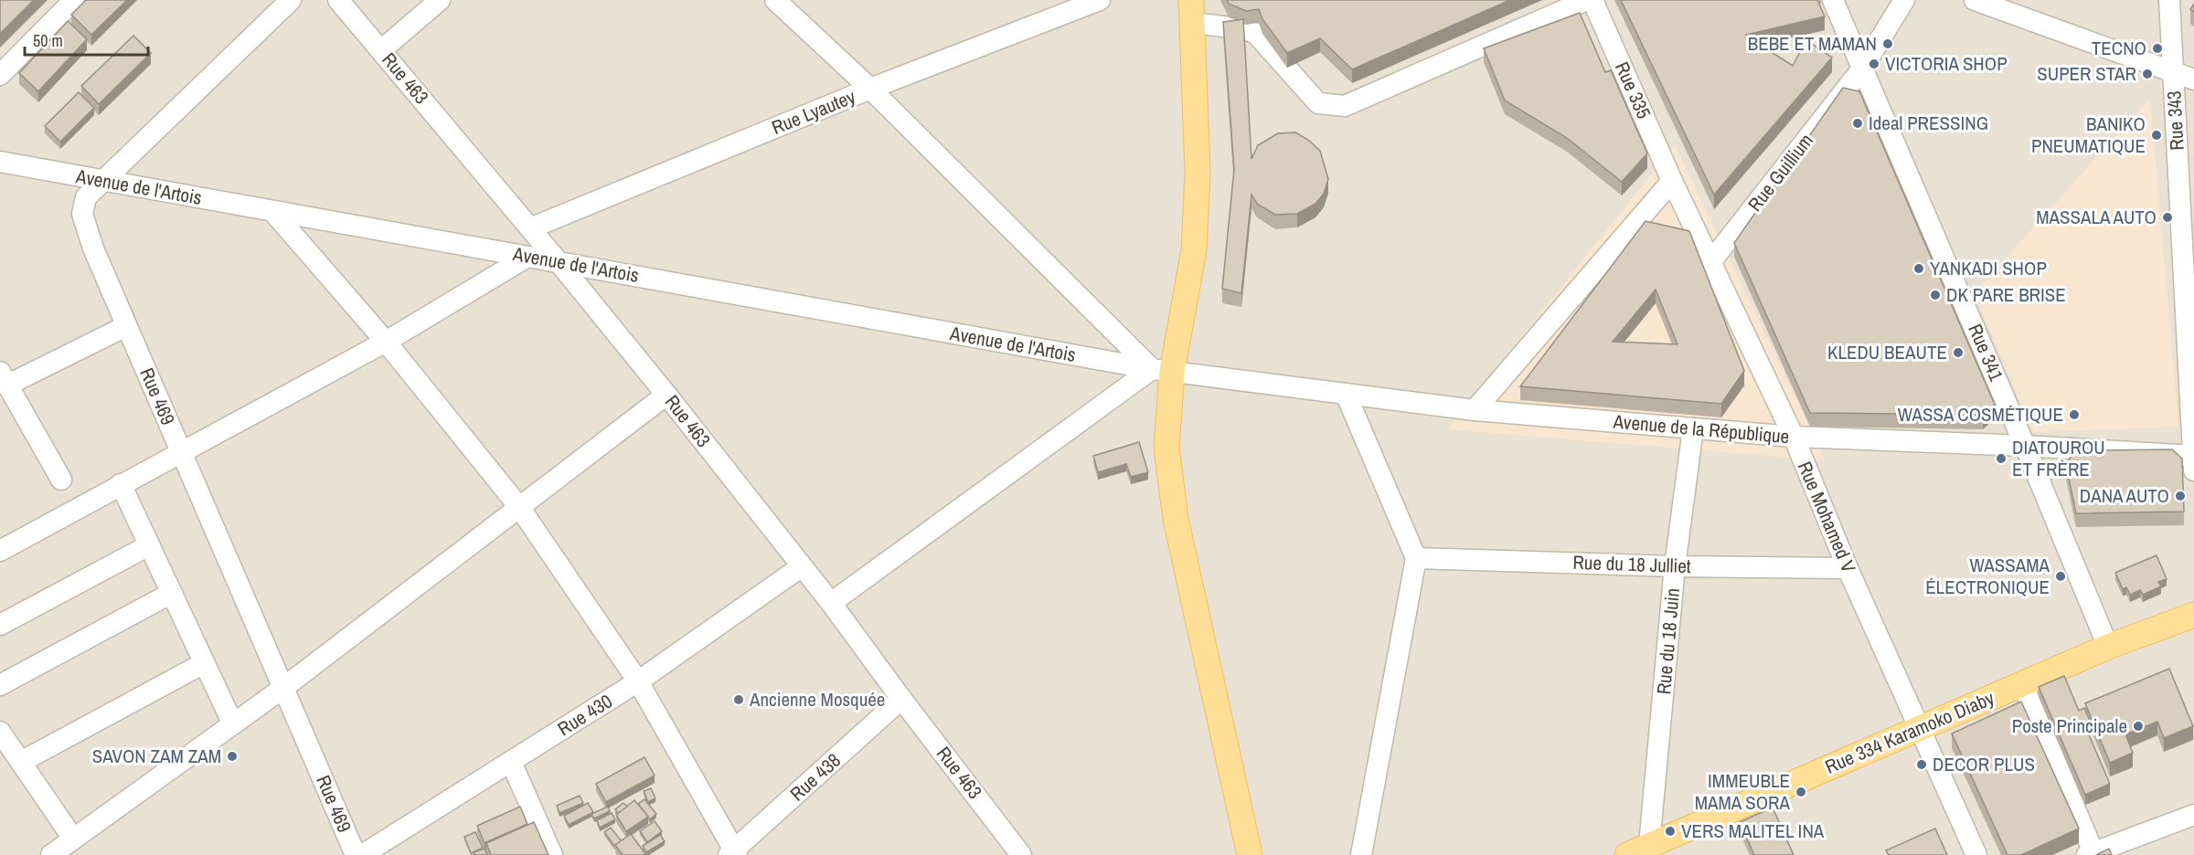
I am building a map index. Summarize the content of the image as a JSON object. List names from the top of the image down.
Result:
{
  "streets": {
    "main road": ["Rue 334 Karamoko Diaby"],
    "street": [
      "Rue 463",
      "Rue 335",
      "Rue Lyautey",
      "Rue 343",
      "Rue Guillium",
      "Avenue de l'Artois",
      "Rue 341",
      "Rue 469",
      "Avenue de la République",
      "Rue Mohamed V",
      "Rue du 18 Julliet",
      "Rue du 18 Juin",
      "Rue 430",
      "Rue 438"
    ]
  },
  "crossings": [
    ["Rue 463", "Rue Lyautey"],
    ["Rue 463", "Avenue de l'Artois"],
    ["Rue 463", "Rue 430"],
    ["Rue 463", "Rue 438"],
    ["Rue 335", "Rue Mohamed V"],
    ["Rue 343", "Avenue de la République"],
    ["Rue Guillium", "Rue 341"],
    ["Rue Guillium", "Rue Mohamed V"],
    ["Avenue de l'Artois", "Rue 469"],
    ["Avenue de l'Artois", "Avenue de la République"],
    ["Rue 341", "Avenue de la République"],
    ["Rue 341", "Rue 334 Karamoko Diaby"],
    ["Avenue de la République", "Rue Mohamed V"],
    ["Avenue de la République", "Rue du 18 Juin"],
    ["Rue Mohamed V", "Rue du 18 Julliet"],
    ["Rue Mohamed V", "Rue 334 Karamoko Diaby"],
    ["Rue du 18 Julliet", "Rue du 18 Juin"],
    ["Rue du 18 Juin", "Rue 334 Karamoko Diaby"]
  ],
  "places": [
    "BEBE ET MAMAN",
    "TECNO",
    "VICTORIA SHOP",
    "SUPER STAR",
    "Ideal PRESSING",
    "BANIKO PNEUMATIQUE",
    "MASSALA AUTO",
    "YANKADI SHOP",
    "DK PARE BRISE",
    "KLEDU BEAUTE",
    "WASSA COSMÉTIQUE",
    "DIATOUROU ET FRÈRE",
    "DANA AUTO",
    "WASSAMA ÉLECTRONIQUE",
    "Ancienne Mosquée",
    "Poste Principale",
    "SAVON ZAM ZAM",
    "DECOR PLUS",
    "IMMEUBLE MAMA SORA",
    "VERS MALITEL INA"
  ],
  "scale_bar": "50 m"
}
